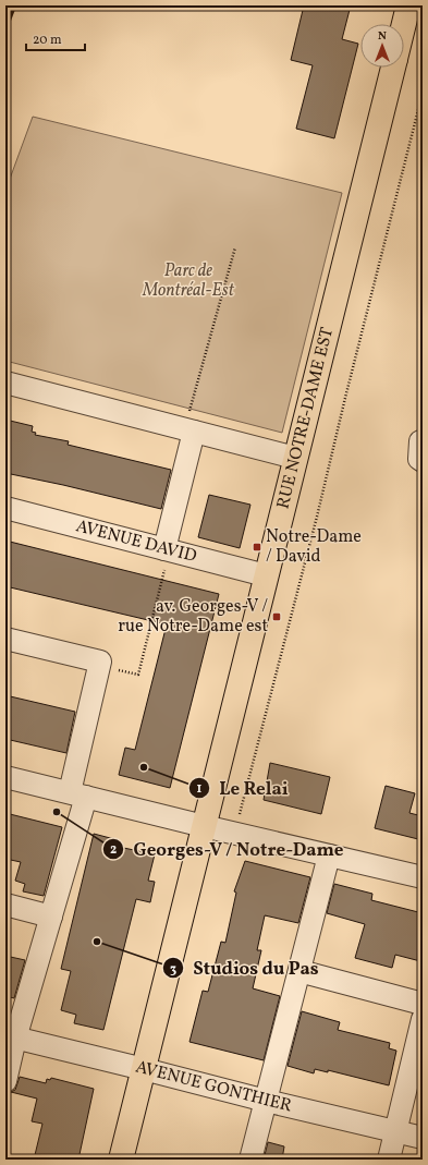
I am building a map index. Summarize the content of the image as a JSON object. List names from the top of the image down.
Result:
{
  "streets": {
    "main road": ["RUE NOTRE-DAME EST"],
    "street": ["AVENUE DAVID", "AVENUE GONTHIER"]
  },
  "crossings": [
    ["RUE NOTRE-DAME EST", "AVENUE DAVID"],
    ["RUE NOTRE-DAME EST", "AVENUE GONTHIER"]
  ],
  "parks": ["Parc de Montréal-Est"],
  "places": {
    "transit": ["Notre-Dame / David", "av. Georges-V / rue Notre-Dame est"],
    "other": ["Le Relai", "Georges-V / Notre-Dame", "Studios du Pas"]
  },
  "scale_bar": "20 m",
  "north": "top"
}
